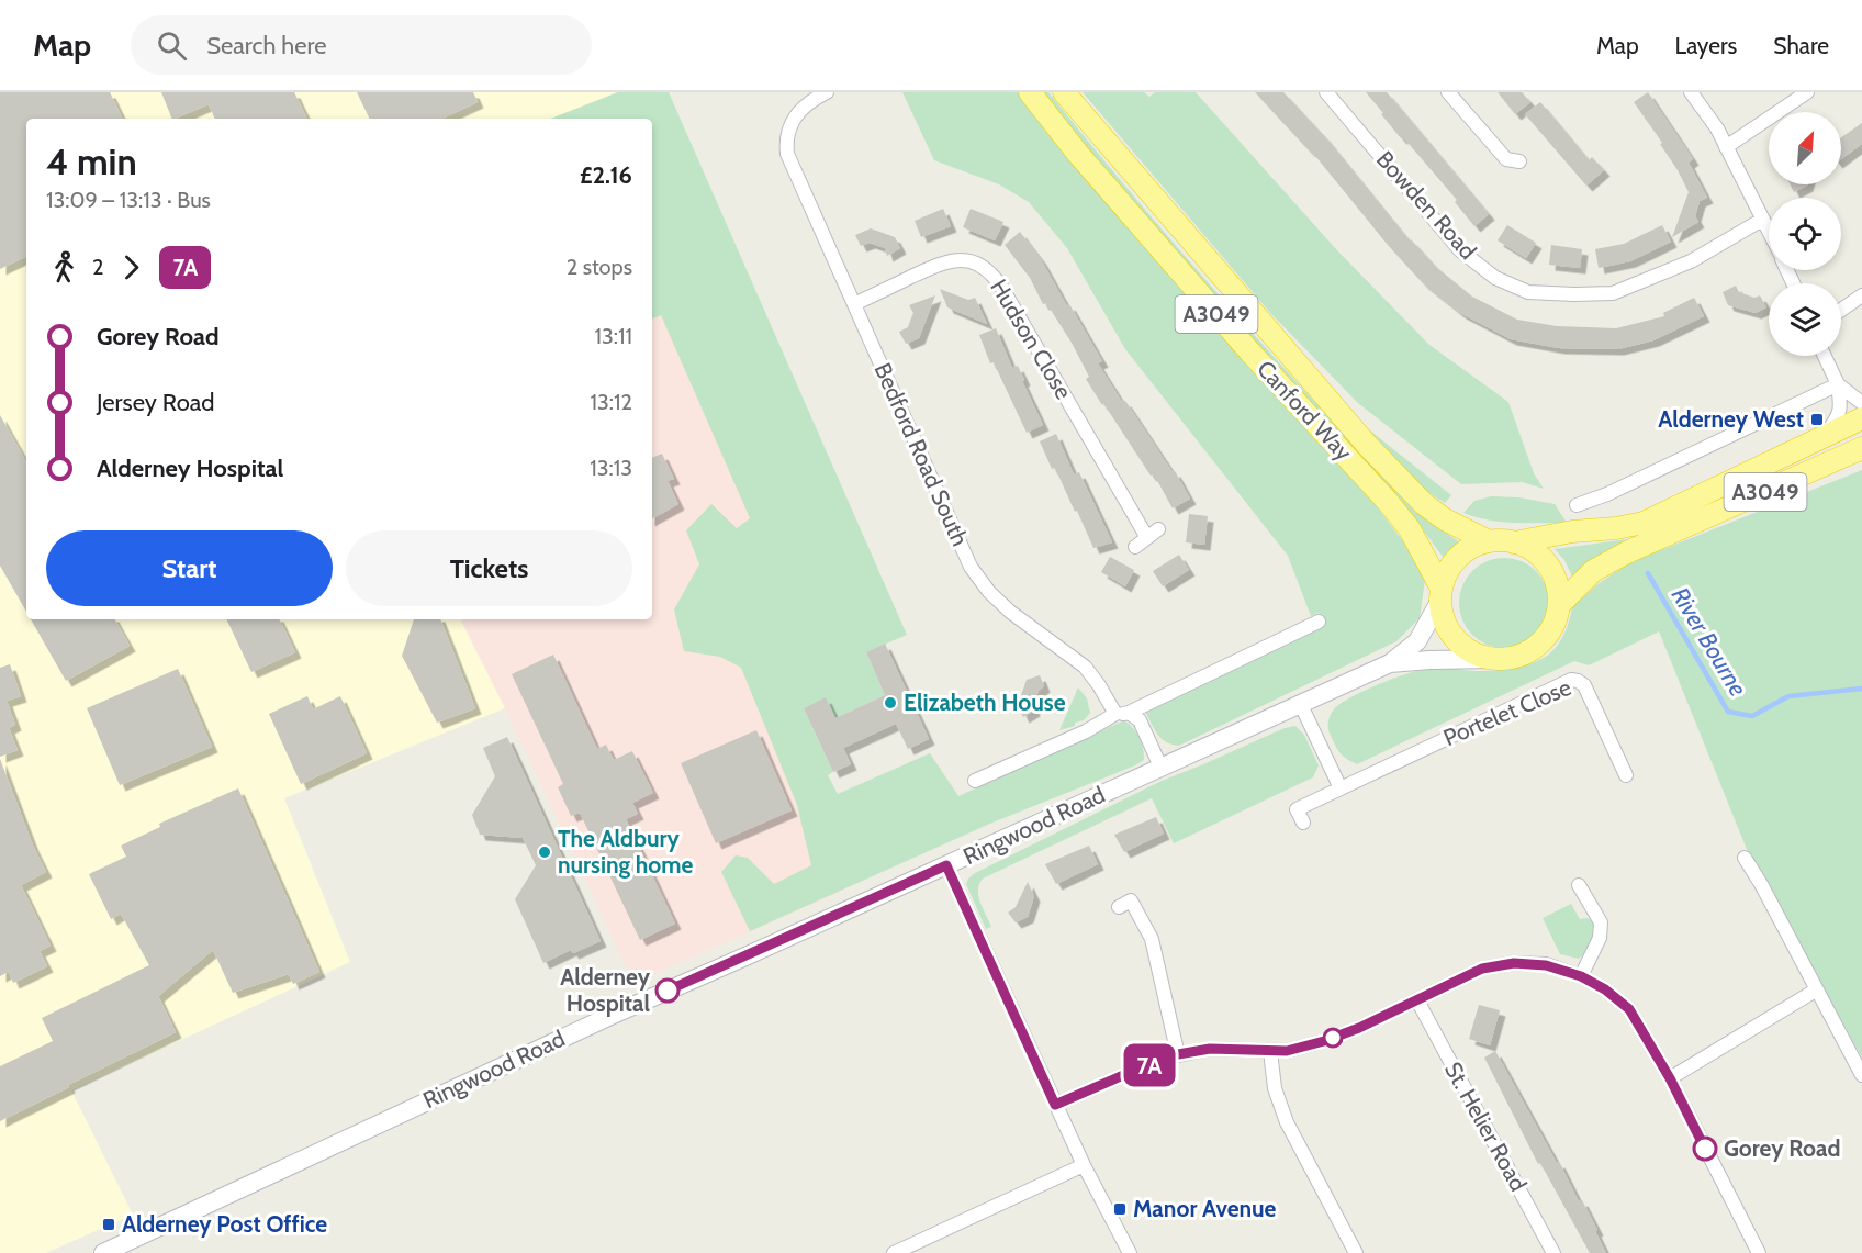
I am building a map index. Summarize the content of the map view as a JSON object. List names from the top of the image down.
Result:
{
  "streets": {
    "highway": ["A3049", "Canford Way"],
    "main road": ["Ringwood Road"],
    "street": [
      "Bowden Road",
      "Hudson Close",
      "Bedford Road South",
      "Portelet Close",
      "St. Helier Road"
    ]
  },
  "crossings": [
    ["A3049", "Canford Way"],
    ["A3049", "Ringwood Road"],
    ["Hudson Close", "Bedford Road South"],
    ["Canford Way", "Ringwood Road"],
    ["Bedford Road South", "Ringwood Road"]
  ],
  "water": ["River Bourne"],
  "places": {
    "transit": ["Alderney West", "Manor Avenue", "Alderney Post Office"],
    "other": [
      "Elizabeth House",
      "The Aldbury nursing home",
      "Alderney Hospital",
      "Gorey Road"
    ]
  },
  "lines": ["bus line 7A"],
  "north": "top right",
  "page": {
    "header": "Map",
    "search": "Search here",
    "nav": ["Map", "Layers", "Share"],
    "on_map": "7A",
    "heading": ["4 min", "13:09 – 13:13 · Bus", "£2.16"],
    "legs": ["2", "7A", "2 stops"],
    "list": [
      {
        "name": "Gorey Road",
        "value": "13:11"
      },
      {
        "name": "Jersey Road",
        "value": "13:12"
      },
      {
        "name": "Alderney Hospital",
        "value": "13:13"
      }
    ],
    "buttons": ["Start", "Tickets"]
  }
}
